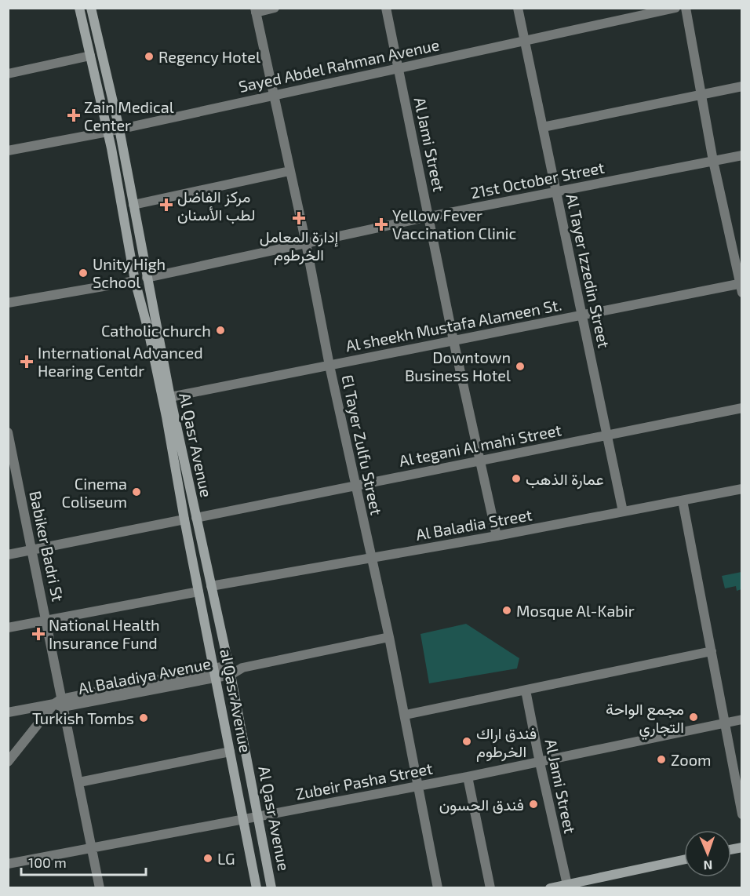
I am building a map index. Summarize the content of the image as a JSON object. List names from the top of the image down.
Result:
{
  "streets": {
    "main road": ["Al Qasr Avenue", "al Qasr Avenue"],
    "street": [
      "Sayed Abdel Rahman Avenue",
      "Al Jami Street",
      "21st October Street",
      "Al Tayer Izzedin Street",
      "Al sheekh Mustafa Alameen St.",
      "El Tayer Zulfu Street",
      "Al tegani Al mahi Street",
      "Al Baladia Street",
      "Babiker Badri St",
      "Al Baladiya Avenue",
      "Zubeir Pasha Street"
    ]
  },
  "crossings": [
    ["Sayed Abdel Rahman Avenue", "Al Jami Street"],
    ["Sayed Abdel Rahman Avenue", "Al Tayer Izzedin Street"],
    ["Sayed Abdel Rahman Avenue", "Al Qasr Avenue"],
    ["Sayed Abdel Rahman Avenue", "El Tayer Zulfu Street"],
    ["Al Jami Street", "21st October Street"],
    ["Al Jami Street", "Al sheekh Mustafa Alameen St."],
    ["Al Jami Street", "Al tegani Al mahi Street"],
    ["Al Jami Street", "Al Baladia Street"],
    ["Al Jami Street", "Zubeir Pasha Street"],
    ["21st October Street", "Al Tayer Izzedin Street"],
    ["21st October Street", "Al Qasr Avenue"],
    ["21st October Street", "El Tayer Zulfu Street"],
    ["Al Tayer Izzedin Street", "Al sheekh Mustafa Alameen St."],
    ["Al Tayer Izzedin Street", "Al tegani Al mahi Street"],
    ["Al Tayer Izzedin Street", "Al Baladia Street"],
    ["Al sheekh Mustafa Alameen St.", "Al Qasr Avenue"],
    ["Al sheekh Mustafa Alameen St.", "El Tayer Zulfu Street"],
    ["Al Qasr Avenue", "Al tegani Al mahi Street"],
    ["Al Qasr Avenue", "Al Baladia Street"],
    ["Al Qasr Avenue", "Al Baladiya Avenue"],
    ["Al Qasr Avenue", "al Qasr Avenue"],
    ["Al Qasr Avenue", "Zubeir Pasha Street"],
    ["El Tayer Zulfu Street", "Al tegani Al mahi Street"],
    ["El Tayer Zulfu Street", "Al Baladia Street"],
    ["El Tayer Zulfu Street", "Al Baladiya Avenue"],
    ["El Tayer Zulfu Street", "Zubeir Pasha Street"],
    ["Babiker Badri St", "Al Baladiya Avenue"],
    ["Babiker Badri St", "Zubeir Pasha Street"],
    ["Al Baladiya Avenue", "al Qasr Avenue"],
    ["al Qasr Avenue", "Zubeir Pasha Street"]
  ],
  "places": {
    "other": [
      "Regency Hotel",
      "Unity High School",
      "Catholic church",
      "Downtown Business Hotel",
      "عمارة الذهب",
      "Cinema Coliseum",
      "Mosque Al-Kabir",
      "مجمع الواحة التجاري",
      "Turkish Tombs",
      "فندق اراك الخرطوم",
      "Zoom",
      "فندق الحسون",
      "LG"
    ],
    "health": [
      "Zain Medical Center",
      "مركز الفاضل لطب الأسنان",
      "إدارة المعامل الخرطوم",
      "Yellow Fever Vaccination Clinic",
      "International Advanced Hearing Centdr",
      "National Health Insurance Fund"
    ]
  },
  "scale_bar": "100 m",
  "north": "bottom"
}
